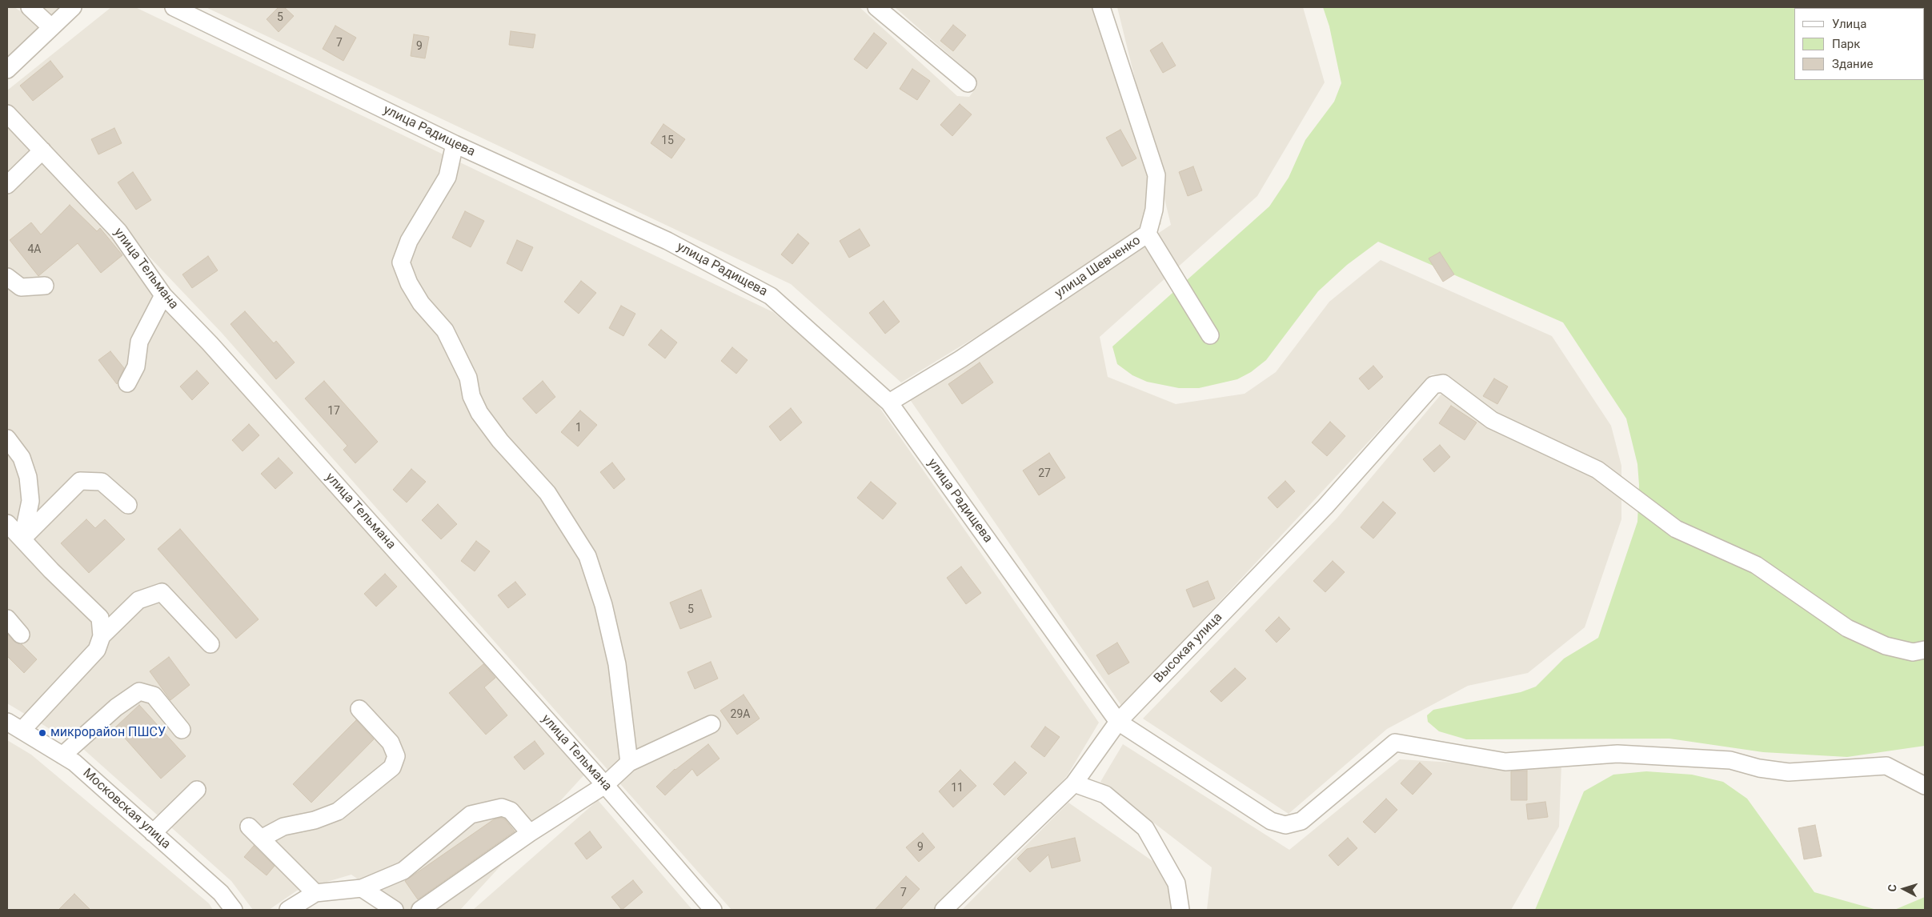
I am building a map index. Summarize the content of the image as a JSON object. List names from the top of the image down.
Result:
{
  "streets": {
    "street": [
      "улица Радищева",
      "улица Шевченко",
      "улица Тельмана",
      "Высокая улица",
      "Московская улица"
    ]
  },
  "crossings": [
    ["улица Радищева", "улица Шевченко"],
    ["улица Радищева", "Высокая улица"]
  ],
  "places": ["микрорайон ПШСУ"],
  "house_numbers": [
    "5",
    "7",
    "9",
    "15",
    "4А",
    "17",
    "1",
    "27",
    "5",
    "29А",
    "11",
    "9",
    "7"
  ],
  "legend": ["Улица", "Парк", "Здание"],
  "north": "left"
}
